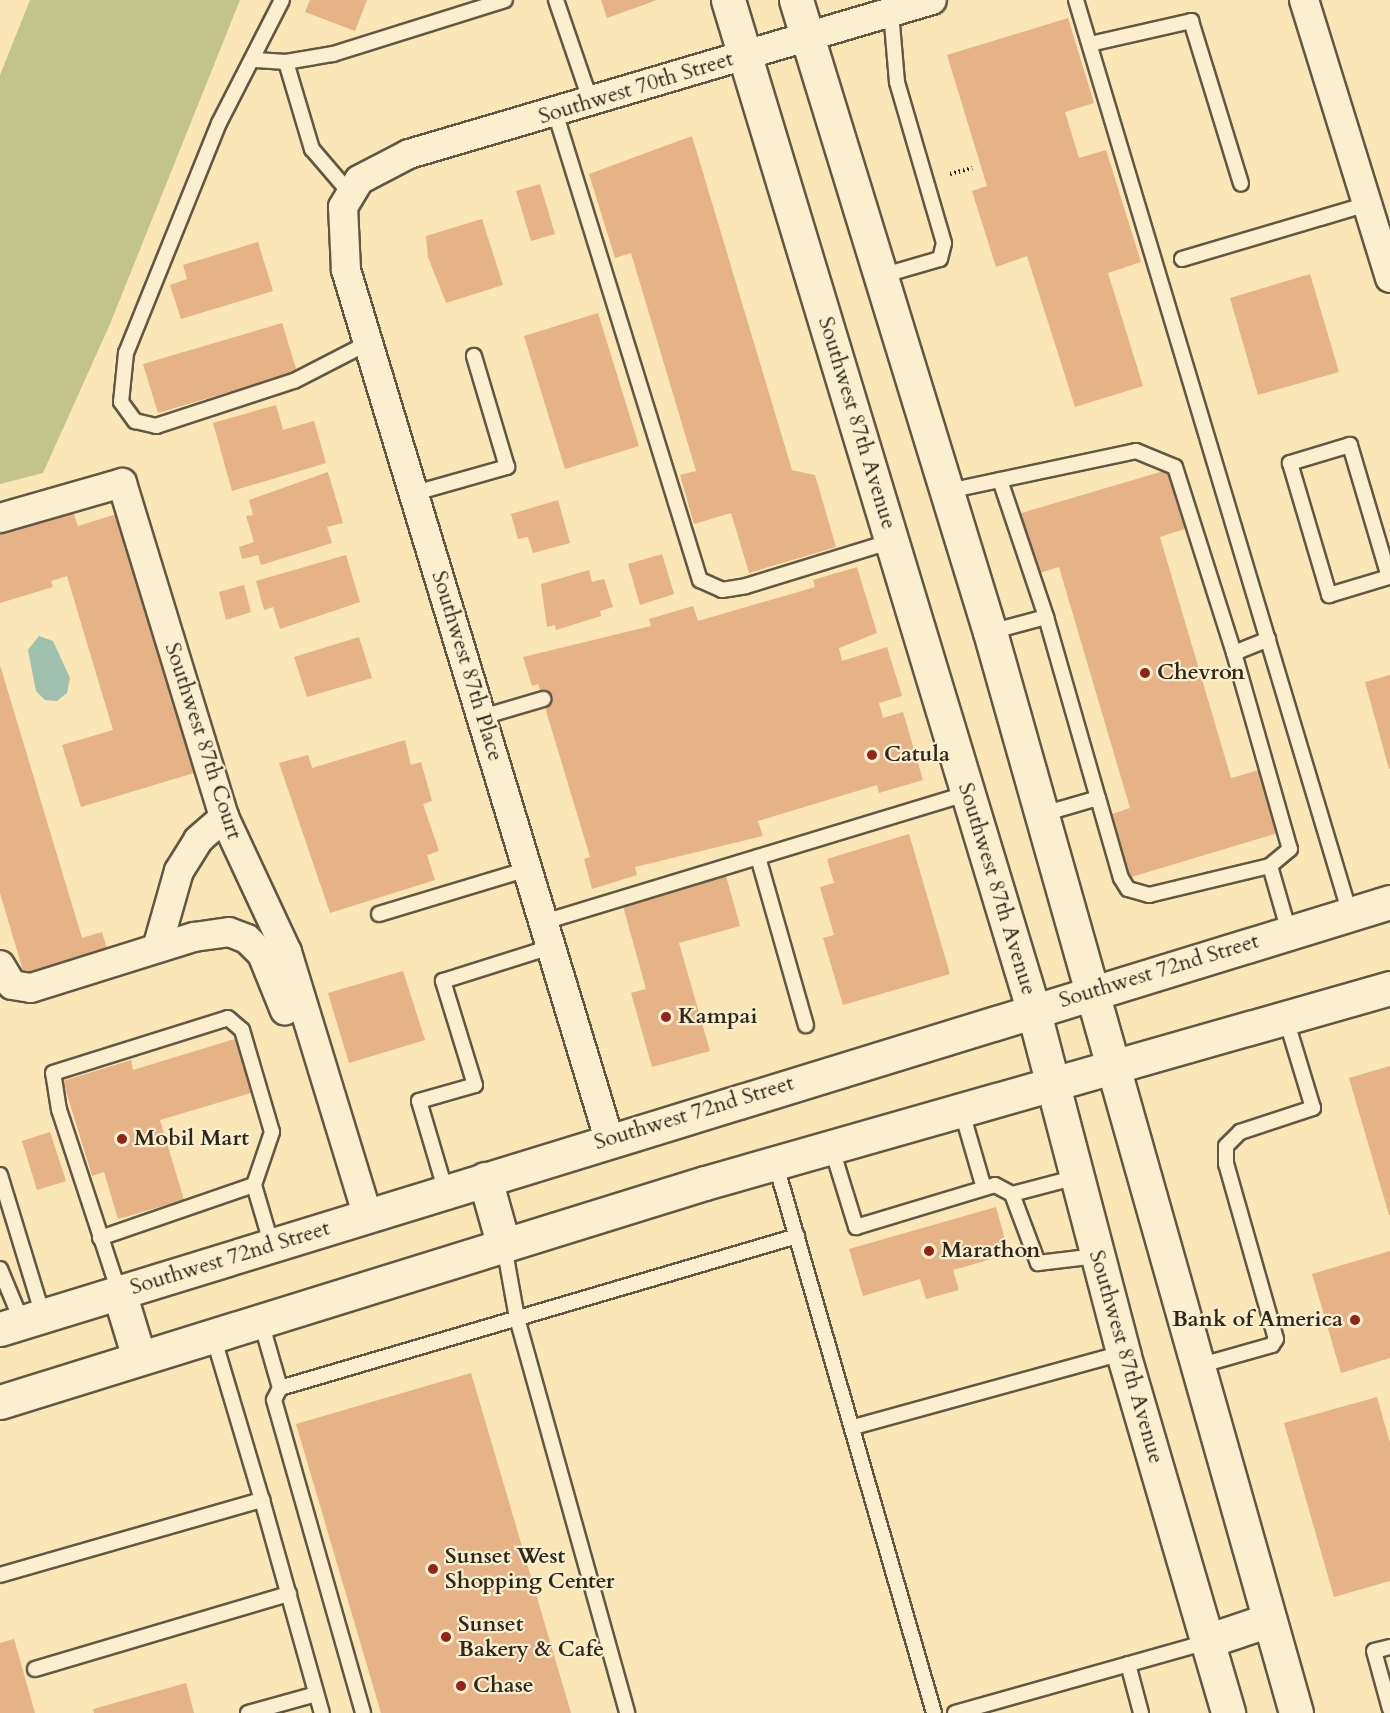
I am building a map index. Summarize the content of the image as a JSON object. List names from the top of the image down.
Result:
{
  "streets": {
    "main road": ["Southwest 87th Avenue", "Southwest 72nd Street"],
    "street": ["Southwest 70th Street", "Southwest 87th Place", "Southwest 87th Court"]
  },
  "crossings": [
    ["Southwest 70th Street", "Southwest 87th Avenue"],
    ["Southwest 70th Street", "Southwest 87th Place"],
    ["Southwest 87th Avenue", "Southwest 72nd Street"],
    ["Southwest 87th Place", "Southwest 72nd Street"],
    ["Southwest 87th Court", "Southwest 72nd Street"]
  ],
  "places": [
    "Chevron",
    "Catula",
    "Kampai",
    "Mobil Mart",
    "Marathon",
    "Bank of America",
    "Sunset West Shopping Center",
    "Sunset Bakery & Cafe",
    "Chase"
  ]
}
